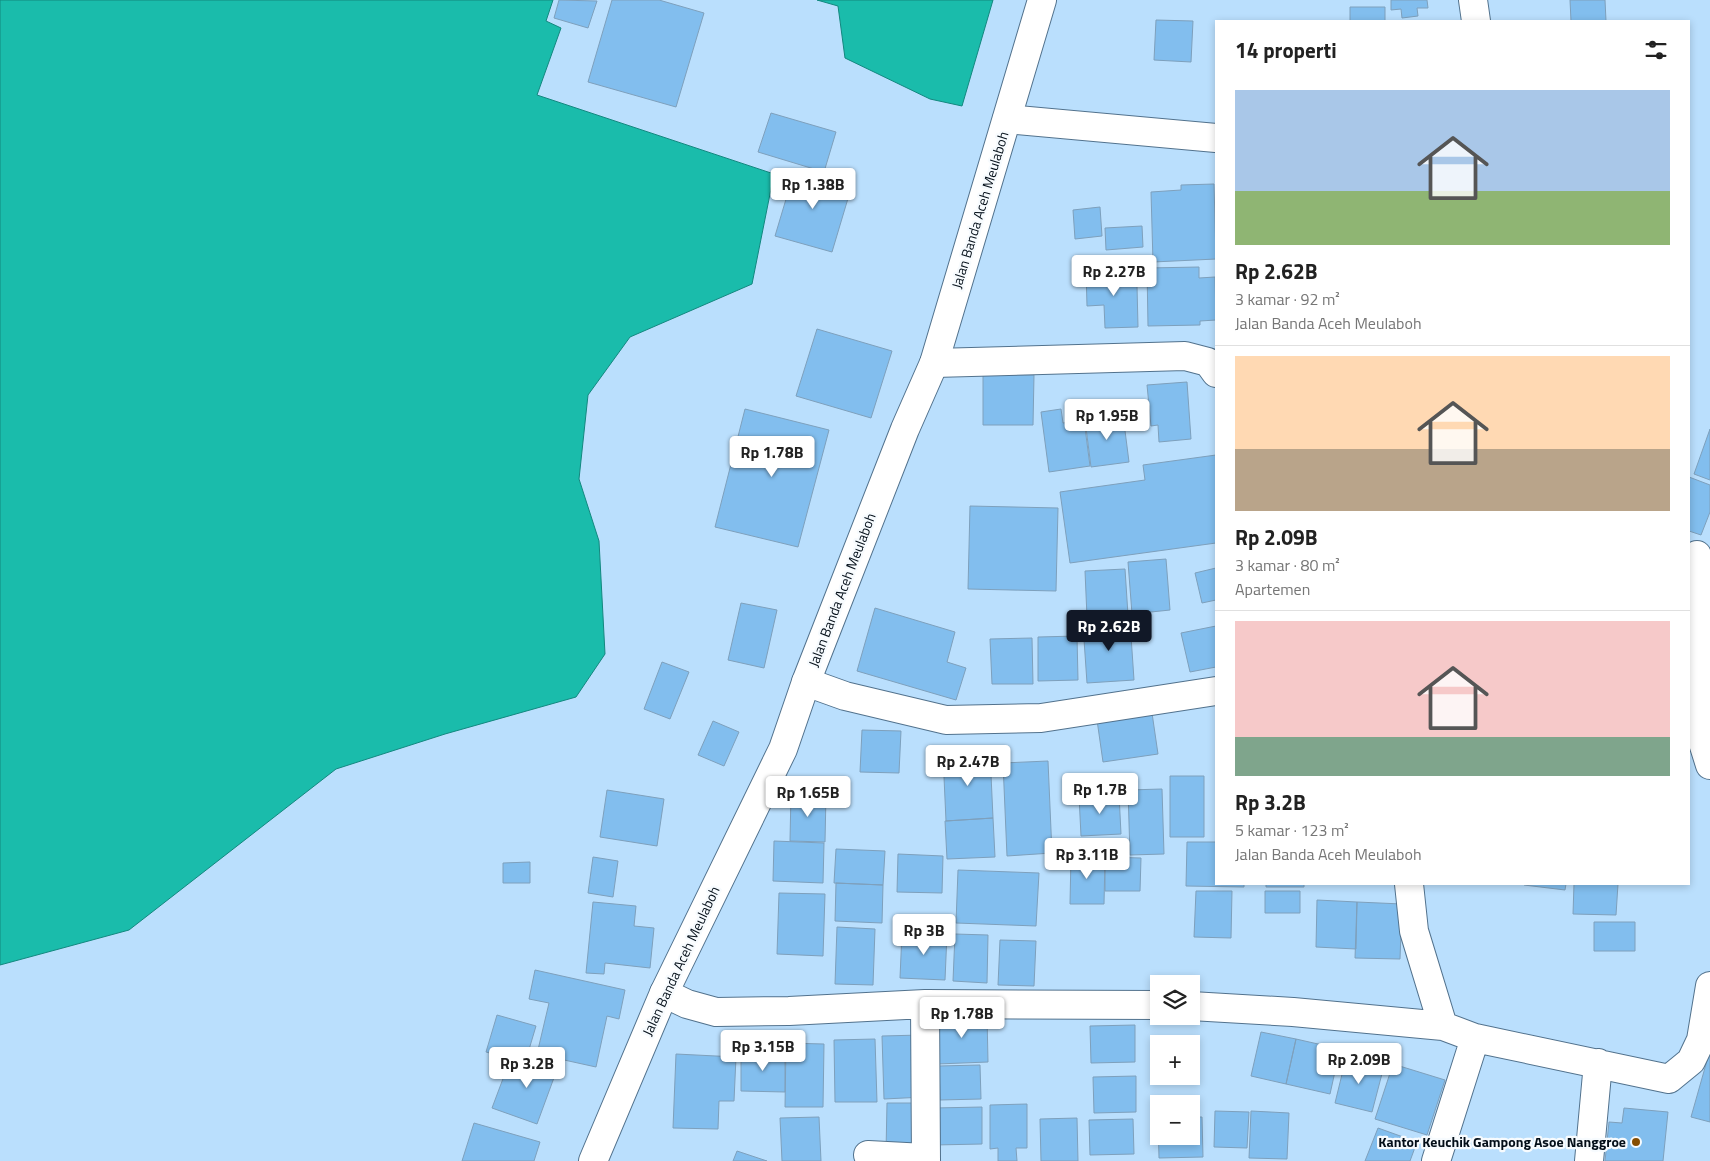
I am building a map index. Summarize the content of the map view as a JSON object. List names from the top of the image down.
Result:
{
  "streets": {
    "main road": ["Jalan Banda Aceh Meulaboh"]
  },
  "places": ["Kantor Keuchik Gampong Asoe Nanggroe"],
  "page": {
    "heading": "14 properti",
    "list": [
      {
        "name": "Rp 2.62B",
        "note": "3 kamar · 92 m² · Jalan Banda Aceh Meulaboh"
      },
      {
        "name": "Rp 2.09B",
        "note": "3 kamar · 80 m² · Apartemen"
      },
      {
        "name": "Rp 3.2B",
        "note": "5 kamar · 123 m² · Jalan Banda Aceh Meulaboh"
      }
    ],
    "price": [
      "Rp 1.38B",
      "Rp 2.27B",
      "Rp 1.95B",
      "Rp 1.78B",
      "Rp 2.62B",
      "Rp 2.47B",
      "Rp 1.7B",
      "Rp 1.65B",
      "Rp 3.11B",
      "Rp 3B",
      "Rp 1.78B",
      "Rp 3.15B",
      "Rp 2.09B",
      "Rp 3.2B"
    ],
    "map_buttons": ["+", "−"]
  }
}
